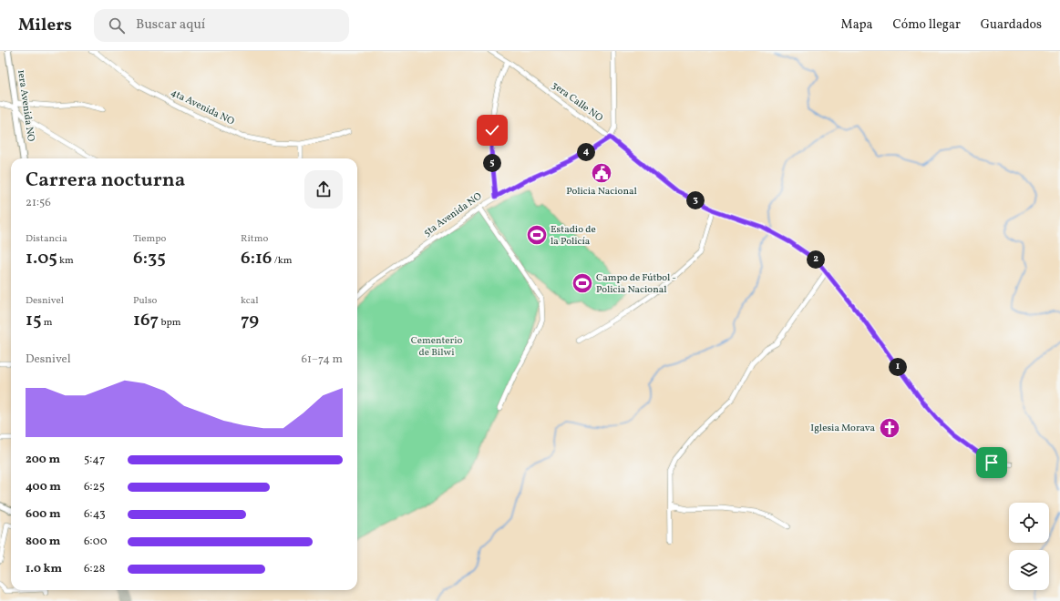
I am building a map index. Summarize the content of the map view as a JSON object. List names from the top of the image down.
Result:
{
  "streets": {
    "street": [
      "3era Calle NO",
      "1era Avenida NO",
      "4ta Avenida NO",
      "5ta Avenida NO"
    ]
  },
  "crossings": [
    ["3era Calle NO", "5ta Avenida NO"]
  ],
  "parks": ["Cementerio de Bilwi"],
  "places": {
    "public building": ["Policia Nacional"],
    "sports": ["Estadio de la Policía", "Campo de Fútbol - Policia Nacional"],
    "church": ["Iglesia Morava"]
  },
  "page": {
    "header": "Milers",
    "search": "Buscar aquí",
    "nav": ["Mapa", "Cómo llegar", "Guardados"],
    "pins": [
      "4",
      "5",
      "3",
      "2",
      "1"
    ],
    "heading": ["Carrera nocturna", "21:56"],
    "stats": [
      ["Distancia", "1.05 km"],
      ["Tiempo", "6:35"],
      ["Ritmo", "6:16 /km"],
      ["Desnivel", "15 m"],
      ["Pulso", "167 bpm"],
      ["kcal", "79"]
    ],
    "chart": ["Desnivel", "61–74 m"],
    "list": [
      {
        "name": "200 m",
        "note": "5:47"
      },
      {
        "name": "400 m",
        "note": "6:25"
      },
      {
        "name": "600 m",
        "note": "6:43"
      },
      {
        "name": "800 m",
        "note": "6:00"
      },
      {
        "name": "1.0 km",
        "note": "6:28"
      }
    ]
  }
}
